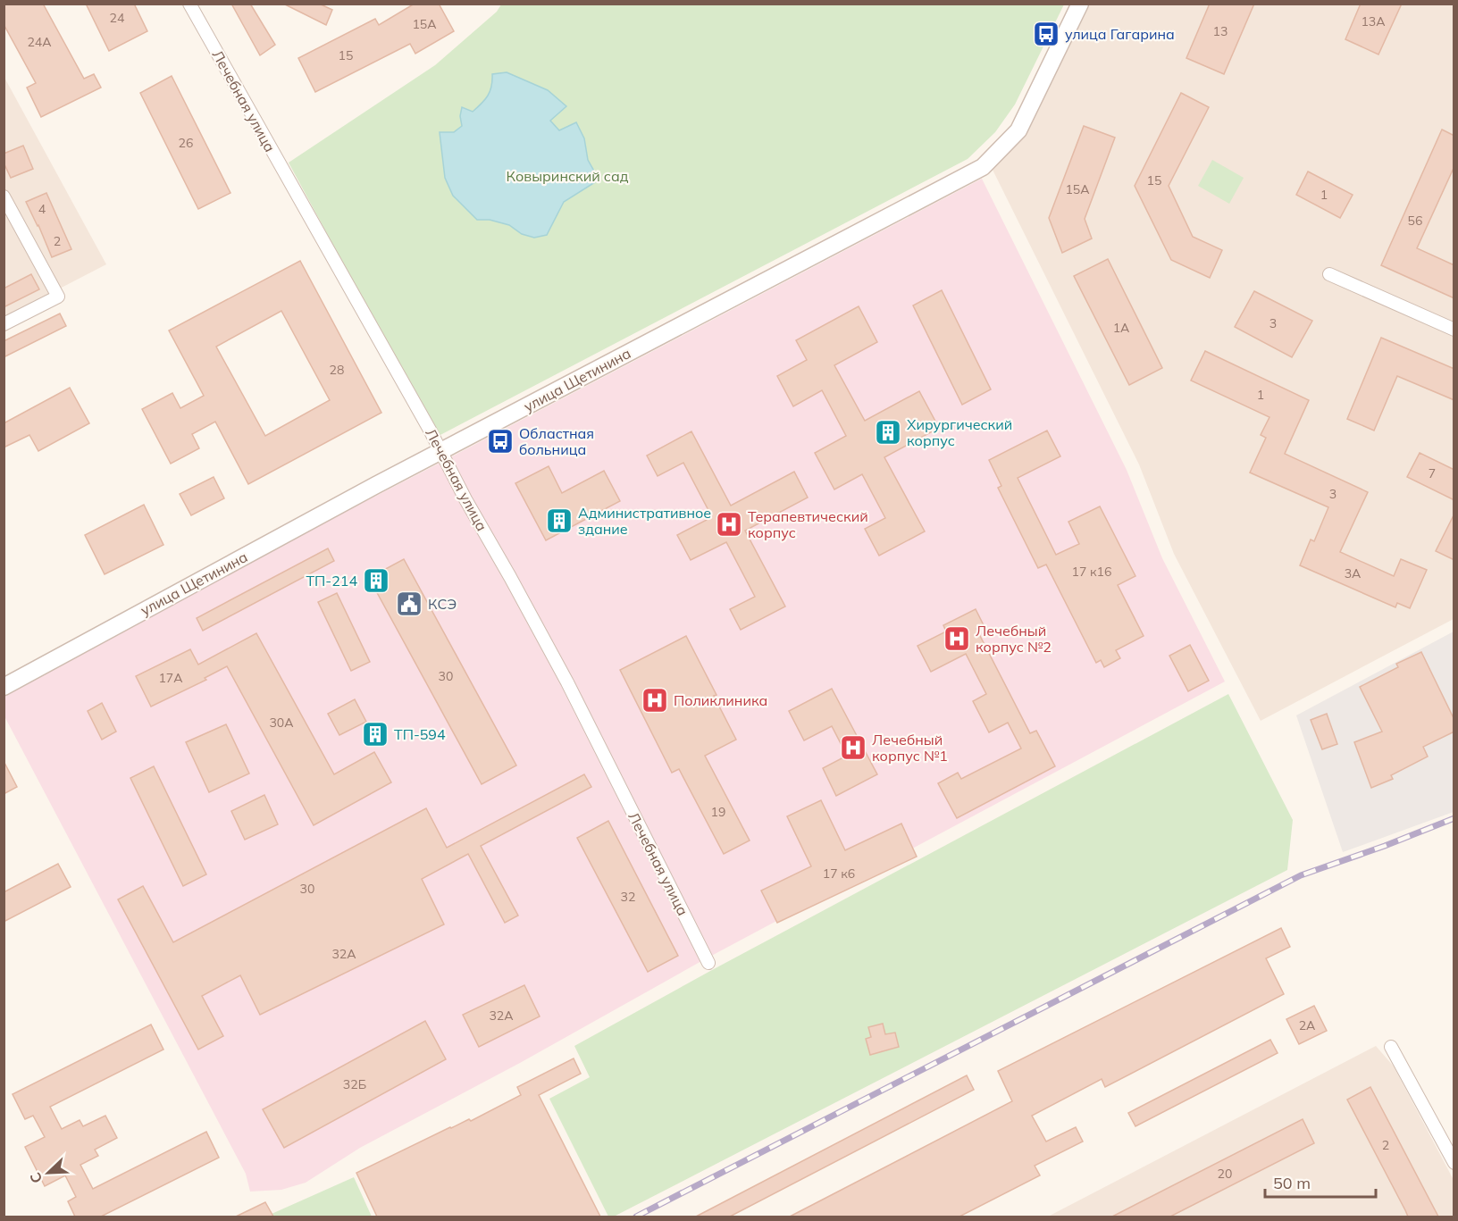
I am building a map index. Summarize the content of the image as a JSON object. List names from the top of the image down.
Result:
{
  "streets": {
    "street": ["Лечебная улица", "улица Щетинина"]
  },
  "crossings": [
    ["Лечебная улица", "улица Щетинина"]
  ],
  "parks": ["Ковыринский сад"],
  "places": {
    "bus stop": ["улица Гагарина", "Областная больница"],
    "building": [
      "Хирургический корпус",
      "Административное здание",
      "ТП-214",
      "ТП-594"
    ],
    "hospital": [
      "Терапевтический корпус",
      "Лечебный корпус №2",
      "Поликлиника",
      "Лечебный корпус №1"
    ],
    "public building": ["КСЭ"]
  },
  "house_numbers": [
    "24",
    "13А",
    "15А",
    "13",
    "24А",
    "15",
    "26",
    "15",
    "15А",
    "1",
    "4",
    "56",
    "2",
    "3",
    "1А",
    "28",
    "1",
    "7",
    "3",
    "17 к16",
    "3А",
    "30",
    "17А",
    "30А",
    "19",
    "17 к6",
    "30",
    "32",
    "32А",
    "32А",
    "2А",
    "32Б",
    "2",
    "20"
  ],
  "scale_bar": "50 m",
  "north": "bottom left"
}
